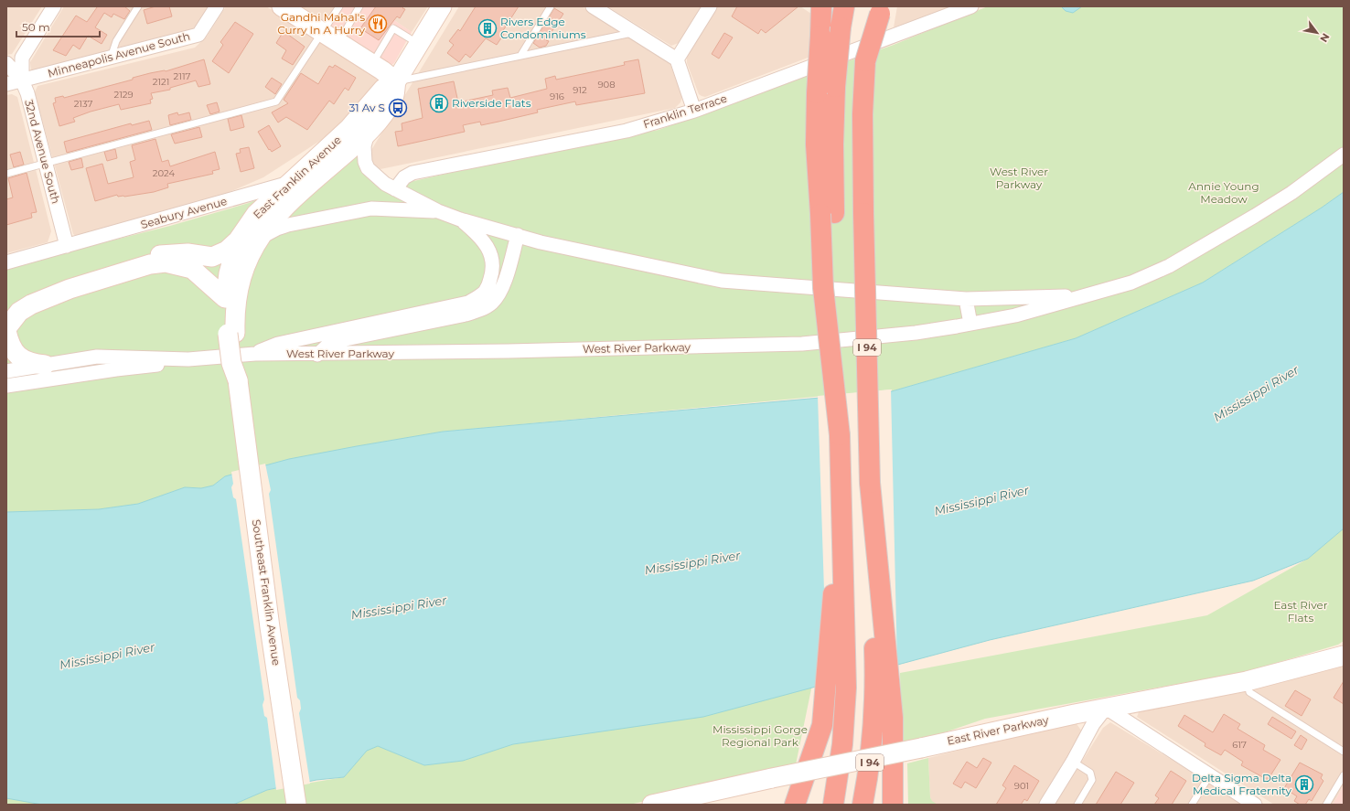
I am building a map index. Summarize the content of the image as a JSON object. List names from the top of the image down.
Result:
{
  "streets": {
    "highway": ["I 94"],
    "street": [
      "Minneapolis Avenue South",
      "Franklin Terrace",
      "32nd Avenue South",
      "East Franklin Avenue",
      "Seabury Avenue",
      "West River Parkway",
      "Southeast Franklin Avenue",
      "East River Parkway"
    ]
  },
  "crossings": [
    ["Minneapolis Avenue South", "32nd Avenue South"],
    ["Franklin Terrace", "West River Parkway"],
    ["32nd Avenue South", "Seabury Avenue"],
    ["East Franklin Avenue", "Seabury Avenue"],
    ["East Franklin Avenue", "West River Parkway"],
    ["East Franklin Avenue", "Southeast Franklin Avenue"]
  ],
  "water": ["Mississippi River"],
  "parks": [
    "West River Parkway",
    "Annie Young Meadow",
    "East River Flats",
    "Mississippi Gorge Regional Park"
  ],
  "places": {
    "restaurant": ["Gandhi Mahal's Curry In A Hurry"],
    "building": ["Rivers Edge Condominiums", "Riverside Flats", "Delta Sigma Delta Medical Fraternity"],
    "bus stop": ["31 Av S"]
  },
  "house_numbers": [
    "2117",
    "2121",
    "908",
    "912",
    "2129",
    "916",
    "2137",
    "2024",
    "617",
    "901"
  ],
  "scale_bar": "50 m",
  "north": "bottom right"
}
